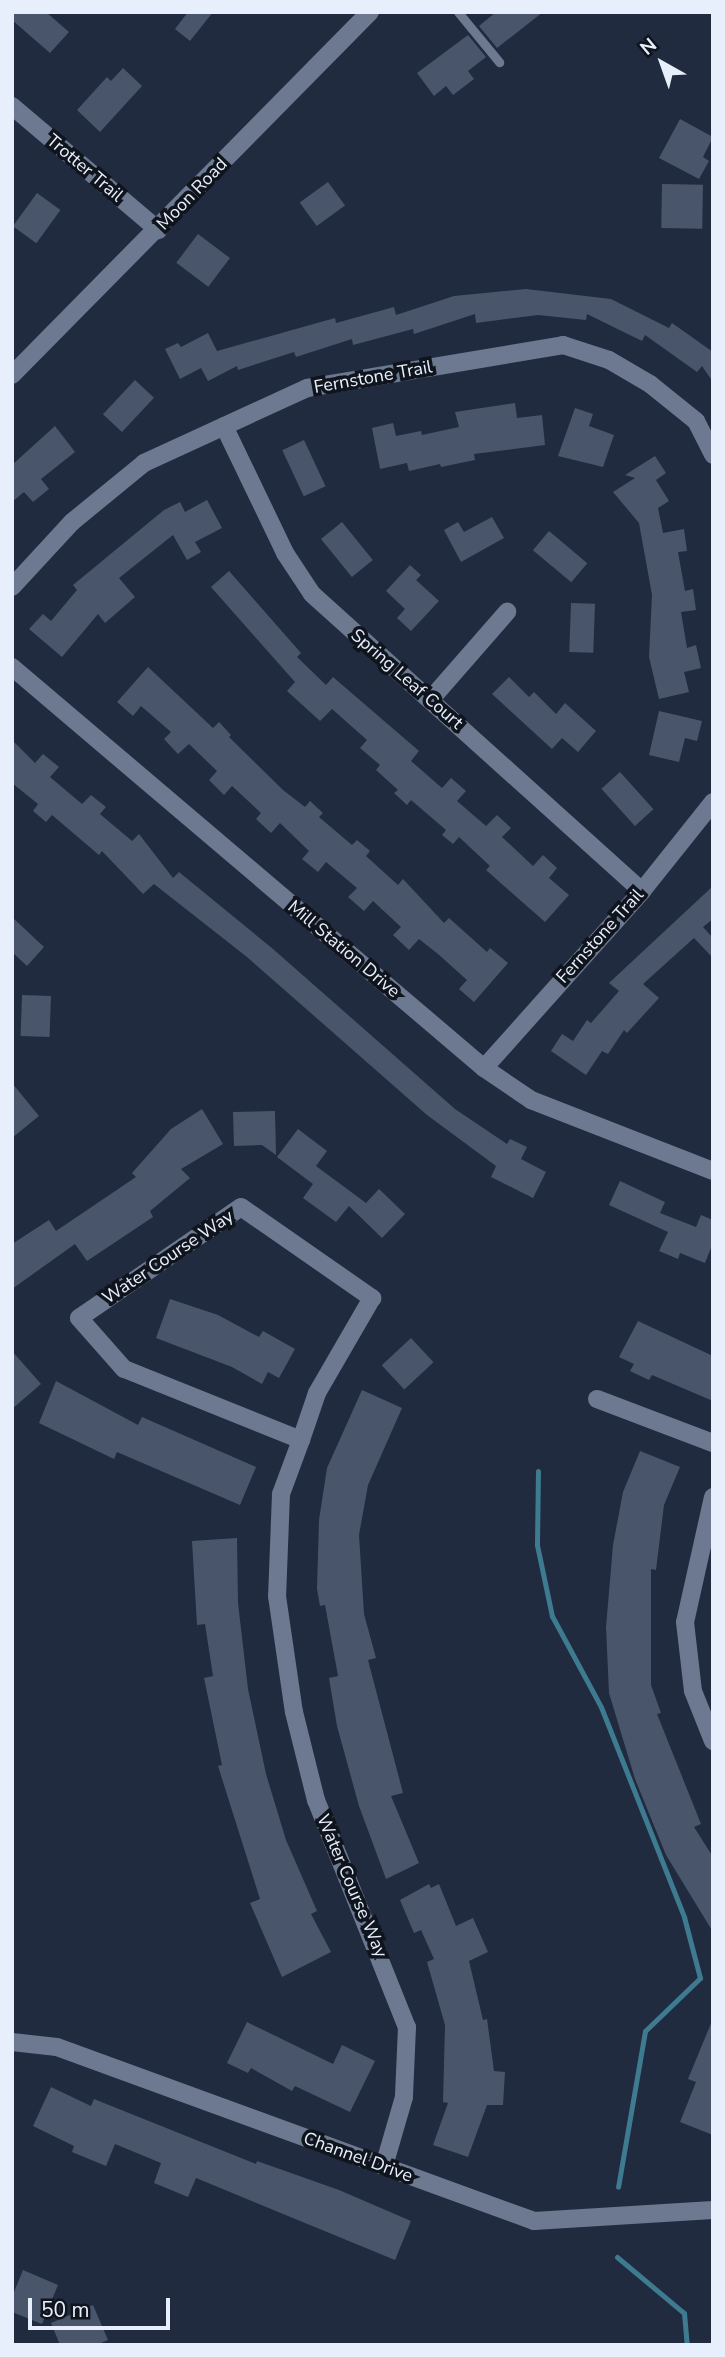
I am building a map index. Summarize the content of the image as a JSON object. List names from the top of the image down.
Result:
{
  "streets": {
    "street": [
      "Trotter Trail",
      "Moon Road",
      "Fernstone Trail",
      "Spring Leaf Court",
      "Mill Station Drive",
      "Water Course Way",
      "Channel Drive"
    ]
  },
  "crossings": [
    ["Trotter Trail", "Moon Road"],
    ["Fernstone Trail", "Spring Leaf Court"],
    ["Fernstone Trail", "Mill Station Drive"],
    ["Water Course Way", "Channel Drive"]
  ],
  "scale_bar": "50 m",
  "north": "top left"
}
